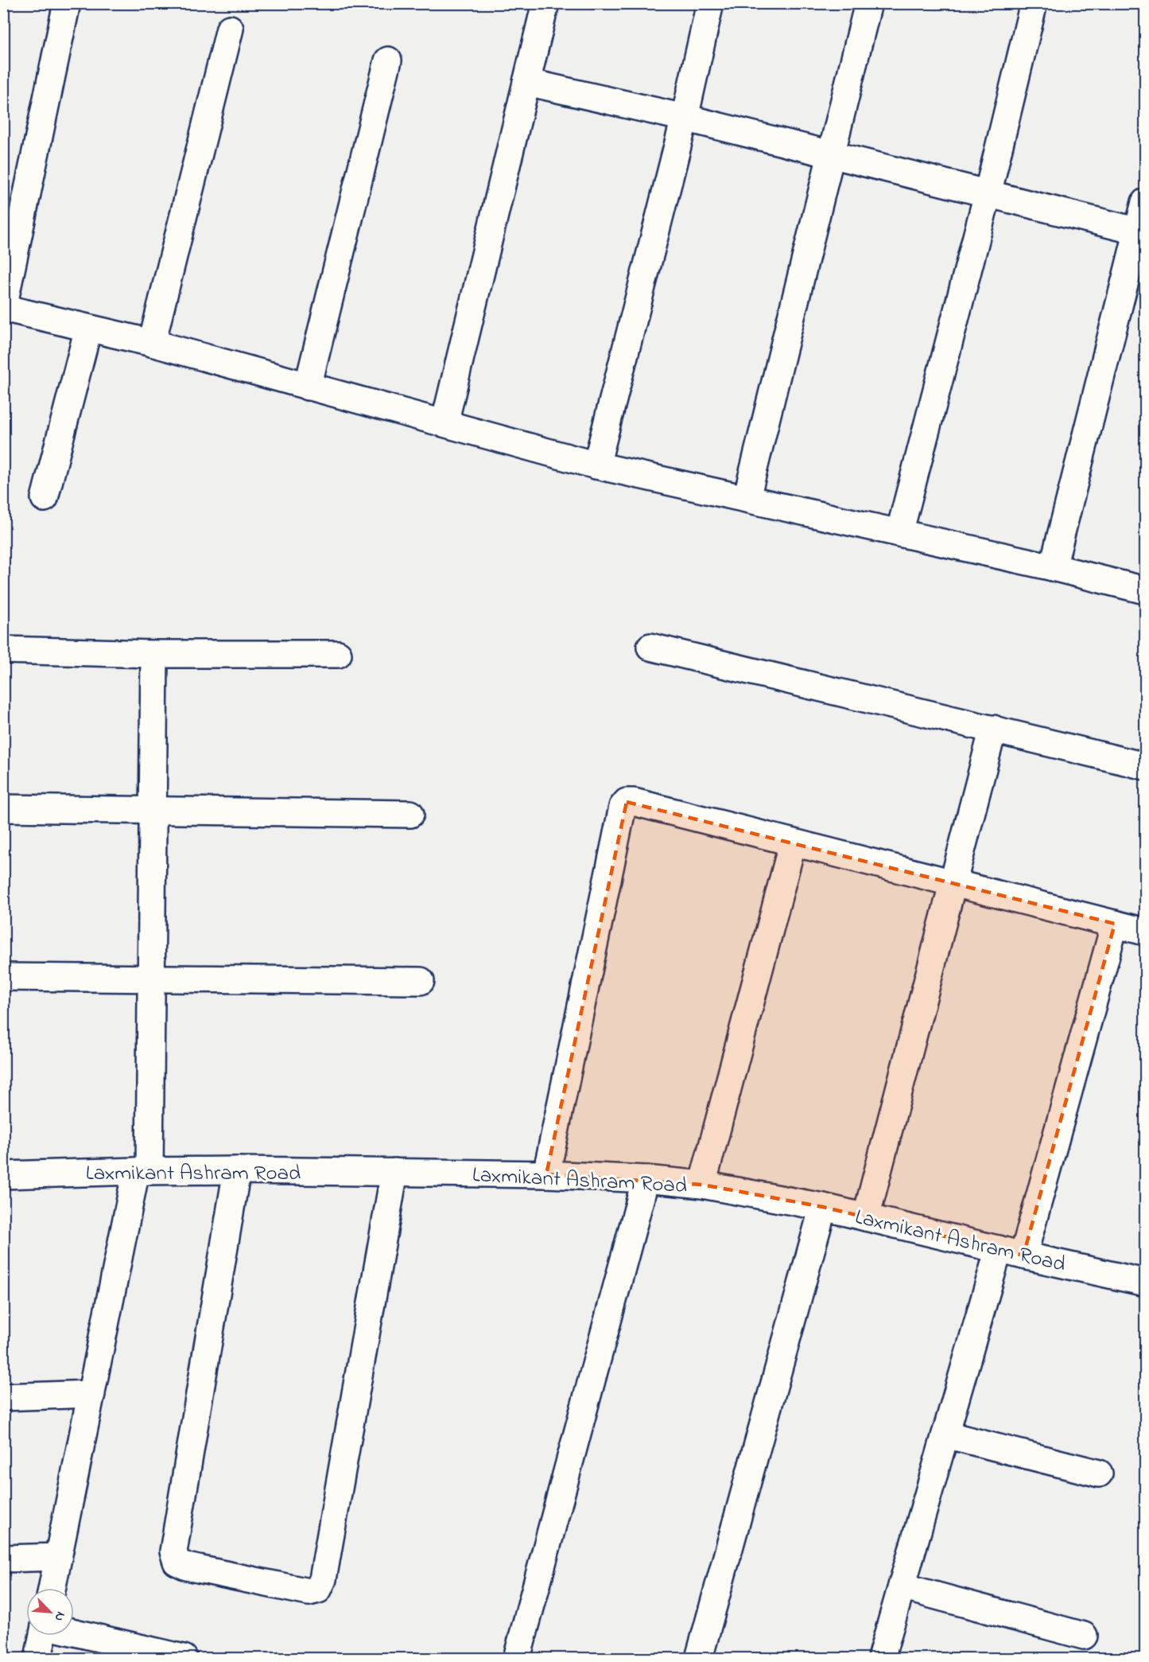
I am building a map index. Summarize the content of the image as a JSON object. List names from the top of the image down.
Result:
{
  "streets": {
    "street": ["Laxmikant Ashram Road"]
  },
  "north": "bottom right"
}
